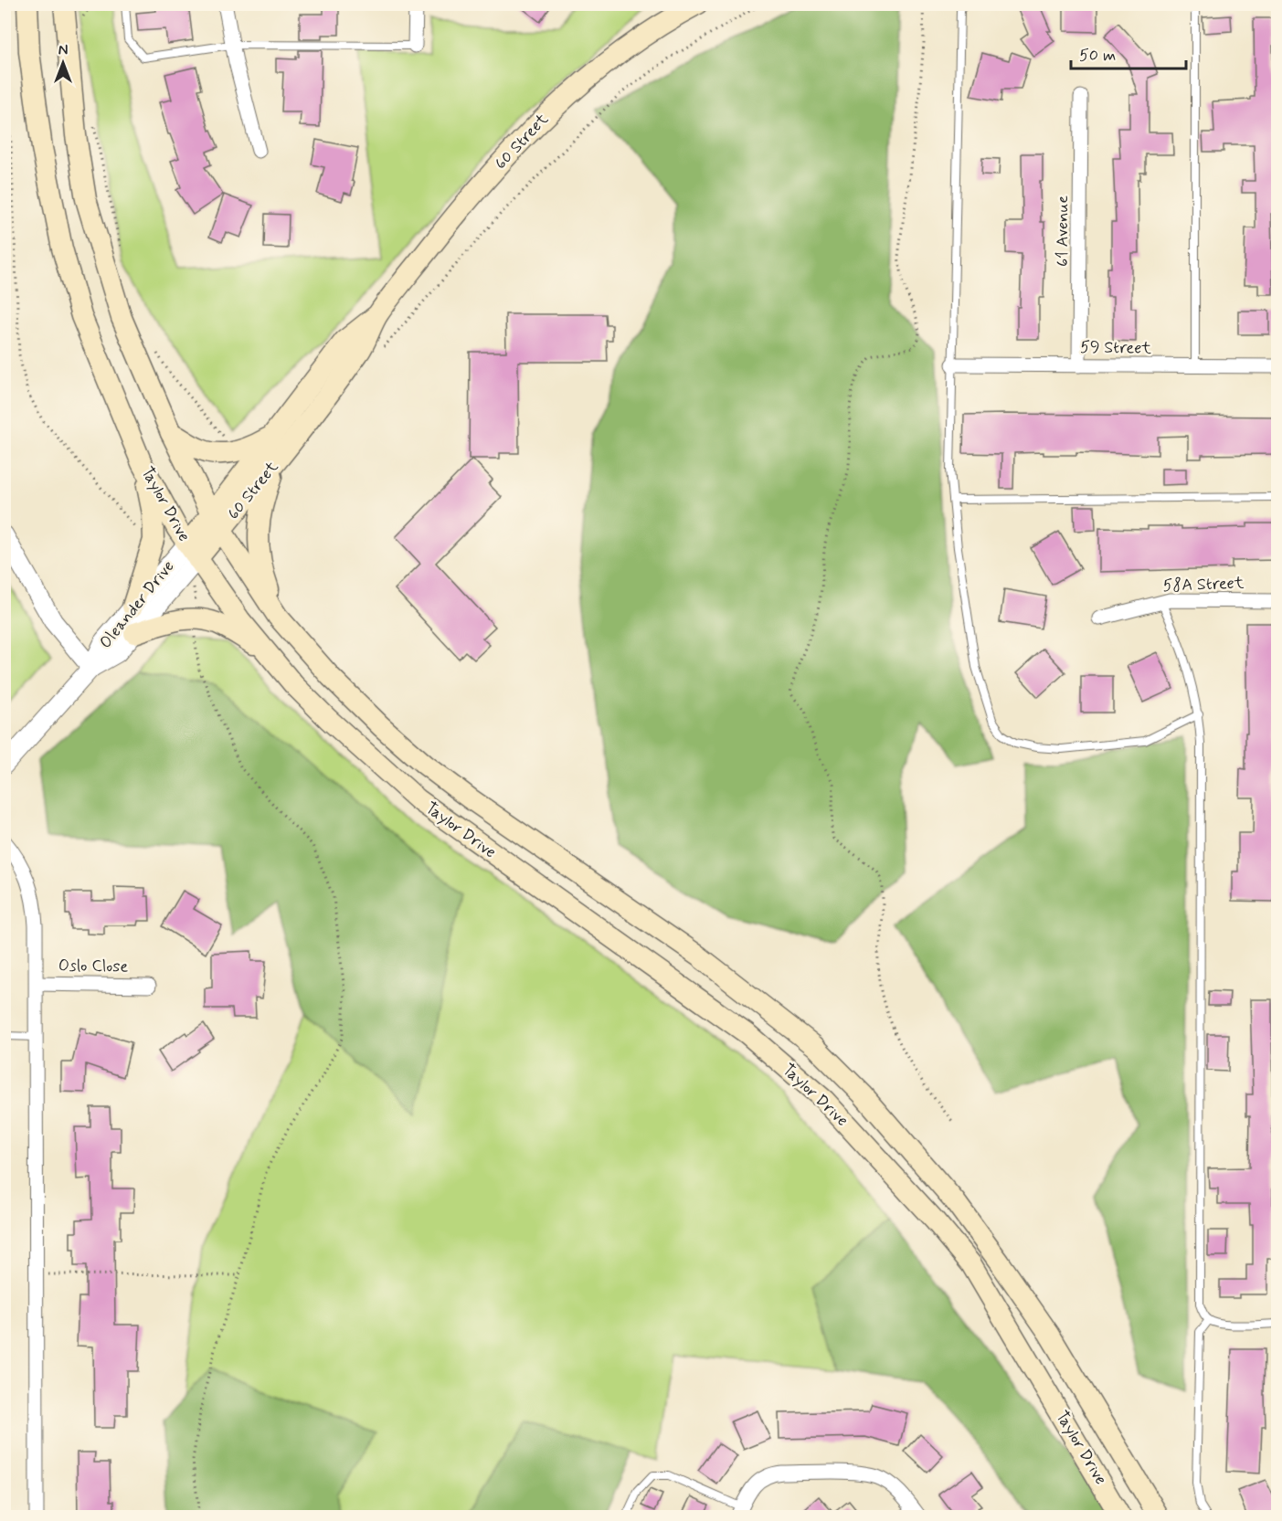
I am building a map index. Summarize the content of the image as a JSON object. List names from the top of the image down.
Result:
{
  "streets": {
    "main road": ["60 Street", "Taylor Drive"],
    "street": [
      "61 Avenue",
      "59 Street",
      "58A Street",
      "Oleander Drive",
      "Oslo Close"
    ]
  },
  "crossings": [
    ["60 Street", "Taylor Drive"],
    ["61 Avenue", "59 Street"],
    ["Taylor Drive", "Oleander Drive"]
  ],
  "scale_bar": "50 m",
  "north": "top"
}
